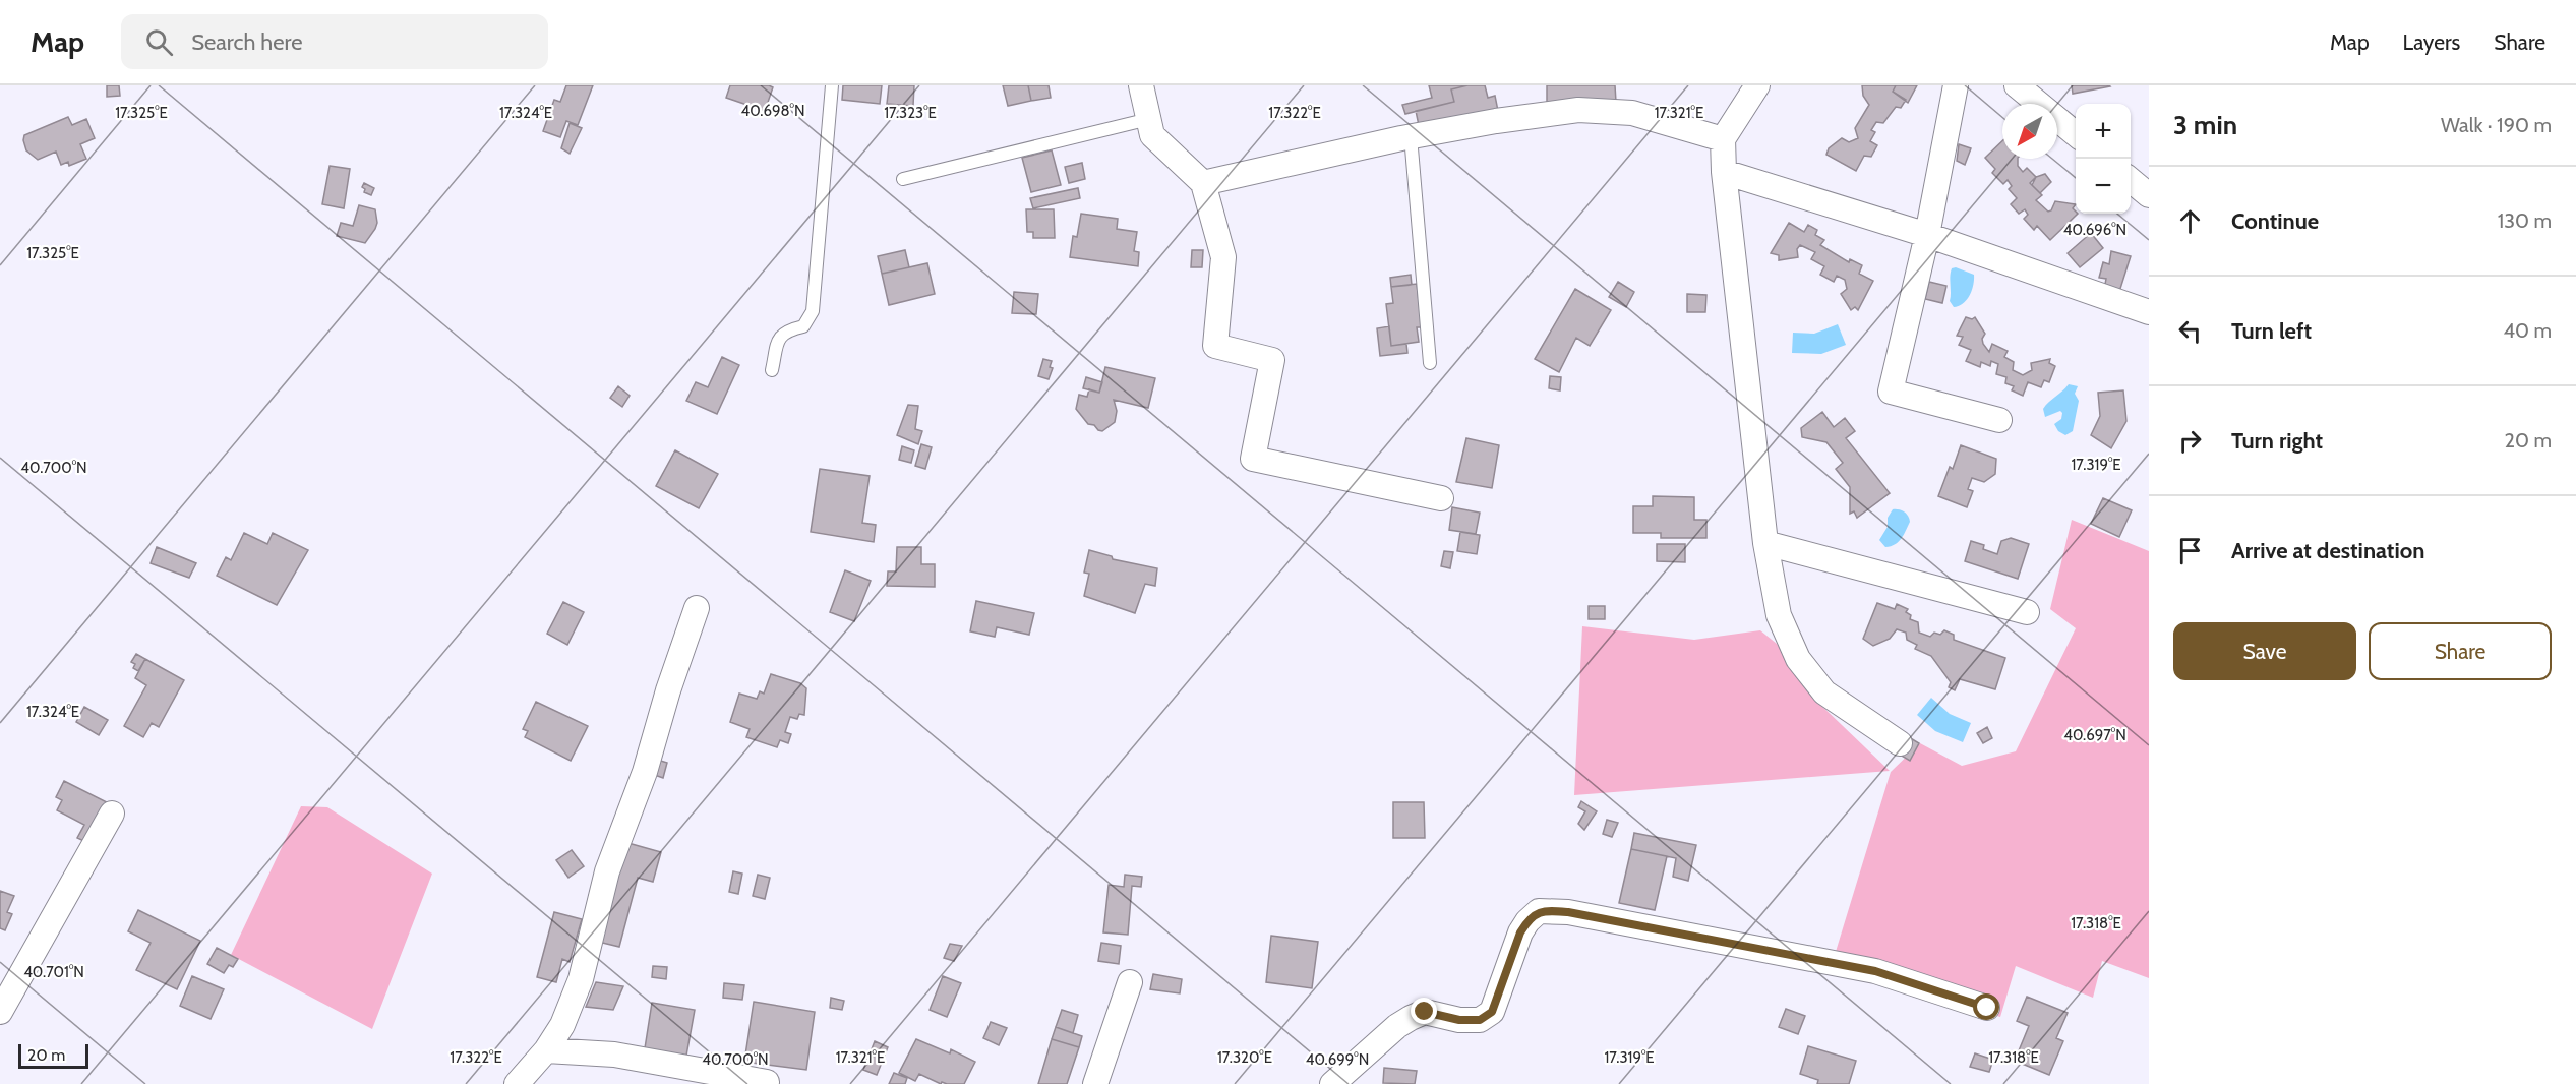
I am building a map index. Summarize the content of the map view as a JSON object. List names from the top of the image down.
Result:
{
  "scale_bar": "20 m",
  "north": "bottom left",
  "page": {
    "header": "Map",
    "search": "Search here",
    "nav": ["Map", "Layers", "Share"],
    "heading": ["3 min", "Walk · 190 m"],
    "map_buttons": ["+", "−"],
    "list": [
      ["Continue", "130 m"],
      ["Turn left", "40 m"],
      ["Turn right", "20 m"],
      "Arrive at destination"
    ],
    "buttons": ["Save", "Share"],
    "scale": "20 m"
  },
  "coordinates": [
    "40.698°N",
    "17.325°E",
    "17.324°E",
    "17.323°E",
    "17.322°E",
    "17.321°E",
    "40.696°N",
    "17.319°E",
    "40.700°N",
    "40.697°N",
    "17.318°E",
    "40.701°N",
    "17.320°E",
    "40.699°N"
  ]
}
